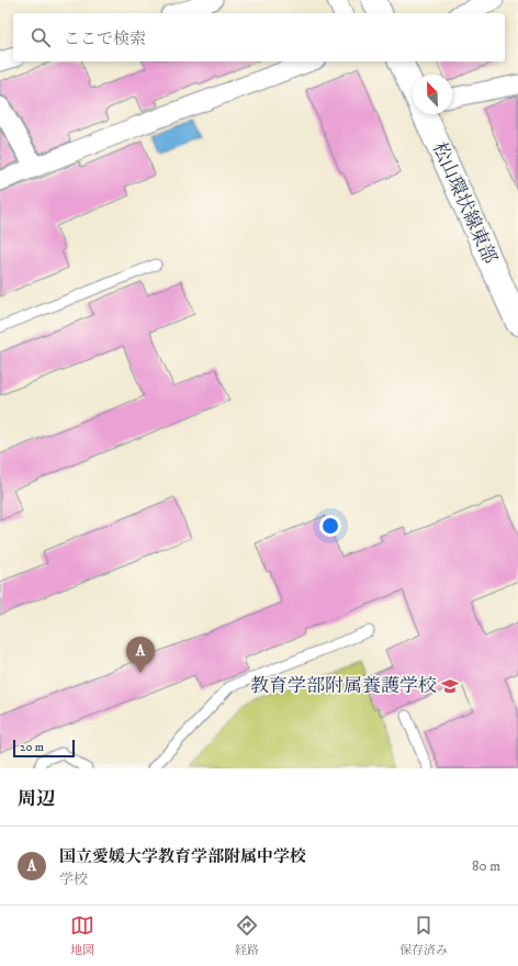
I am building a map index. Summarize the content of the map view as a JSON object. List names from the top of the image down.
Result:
{
  "streets": {
    "street": ["松山環状線東部"]
  },
  "places": {
    "school or university": ["教育学部附属養護学校"]
  },
  "scale_bar": "20 m",
  "north": "top left",
  "page": {
    "search": "ここで検索",
    "pins": "A",
    "scale": "20 m",
    "heading": "周辺",
    "list": [
      {
        "mark": "A",
        "name": "国立愛媛大学教育学部附属中学校",
        "note": "学校",
        "value": "80 m"
      }
    ],
    "nav": ["地図", "経路", "保存済み"]
  }
}
